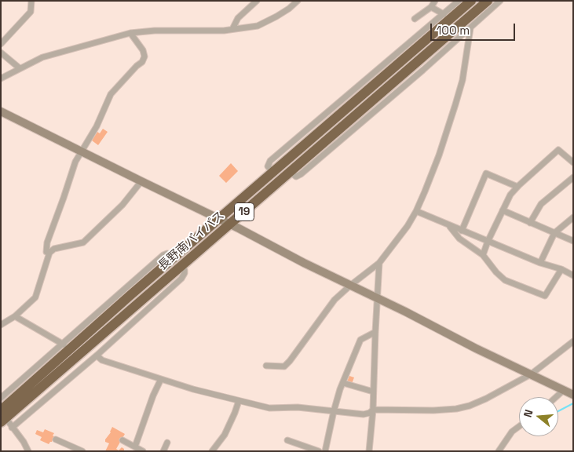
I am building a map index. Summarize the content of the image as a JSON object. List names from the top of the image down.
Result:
{
  "streets": {
    "highway": ["19", "長野南バイパス"]
  },
  "scale_bar": "100 m",
  "north": "left"
}
